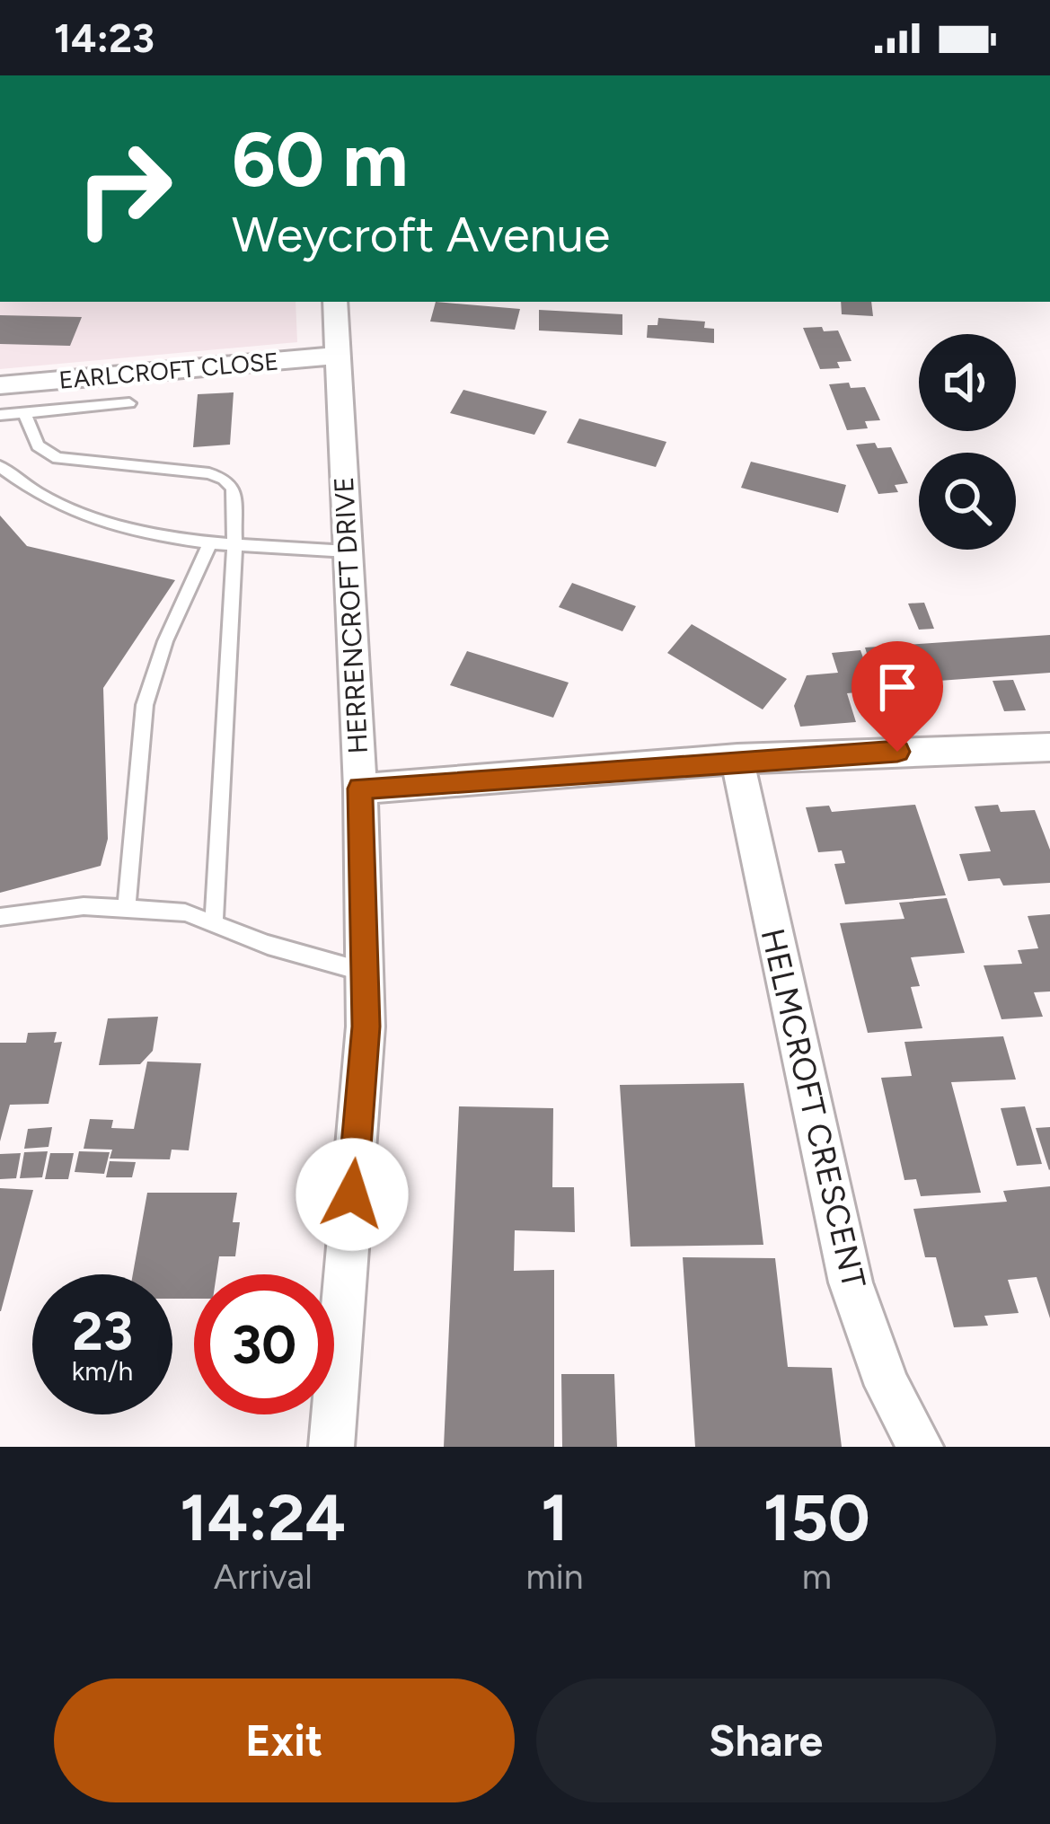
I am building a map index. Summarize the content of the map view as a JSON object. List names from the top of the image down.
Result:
{
  "streets": {
    "street": ["EARLCROFT CLOSE", "HERRENCROFT DRIVE", "HELMCROFT CRESCENT"]
  },
  "crossings": [
    ["EARLCROFT CLOSE", "HERRENCROFT DRIVE"]
  ],
  "page": {
    "status": "14:23",
    "turn": ["60 m", "Weycroft Avenue"],
    "speed": "23 km/h",
    "limit": "30",
    "eta": [
      "14:24",
      "Arrival",
      "1",
      "min",
      "150",
      "m"
    ],
    "buttons": ["Exit", "Share"]
  }
}
